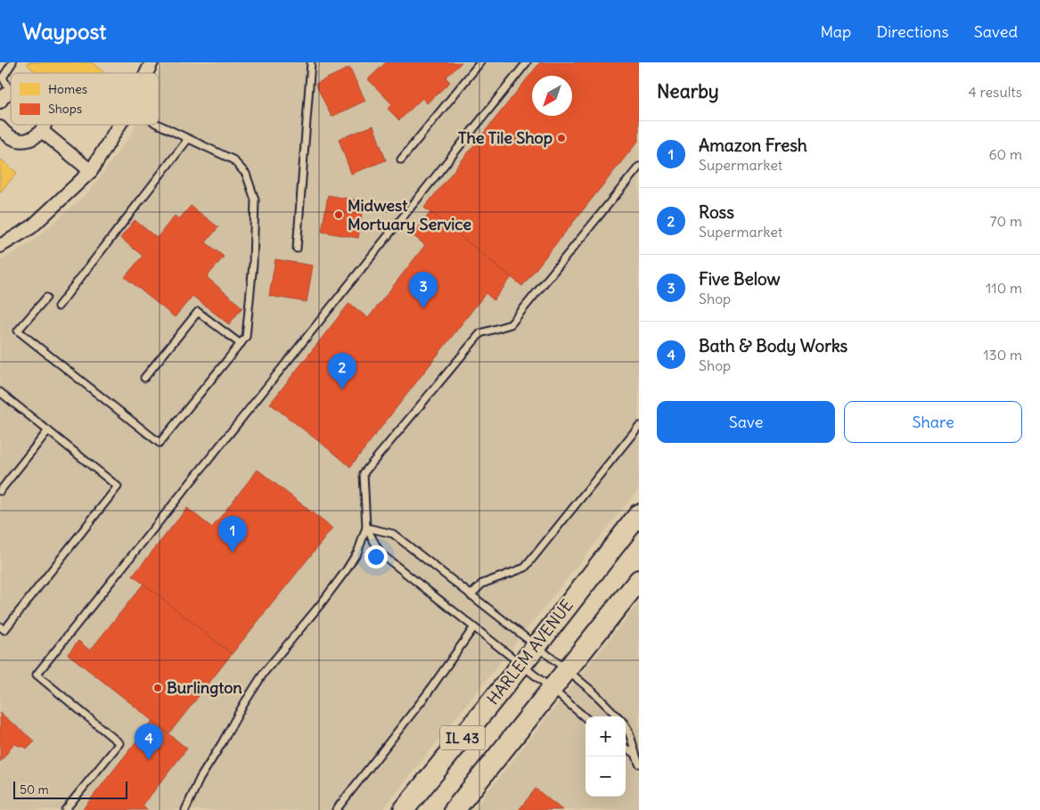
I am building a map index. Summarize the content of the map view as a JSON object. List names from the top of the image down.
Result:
{
  "streets": {
    "main road": ["HARLEM AVENUE", "IL 43"]
  },
  "places": ["The Tile Shop", "Midwest Mortuary Service", "Burlington"],
  "legend": ["Homes", "Shops"],
  "scale_bar": "50 m",
  "north": "bottom left",
  "page": {
    "header": "Waypost",
    "nav": ["Map", "Directions", "Saved"],
    "heading": ["Nearby", "4 results"],
    "list": [
      {
        "mark": "1",
        "name": "Amazon Fresh",
        "note": "Supermarket",
        "value": "60 m"
      },
      {
        "mark": "2",
        "name": "Ross",
        "note": "Supermarket",
        "value": "70 m"
      },
      {
        "mark": "3",
        "name": "Five Below",
        "note": "Shop",
        "value": "110 m"
      },
      {
        "mark": "4",
        "name": "Bath & Body Works",
        "note": "Shop",
        "value": "130 m"
      }
    ],
    "pins": [
      "3",
      "2",
      "1",
      "4"
    ],
    "buttons": ["Save", "Share"],
    "map_buttons": ["+", "−"],
    "scale": "50 m"
  }
}
